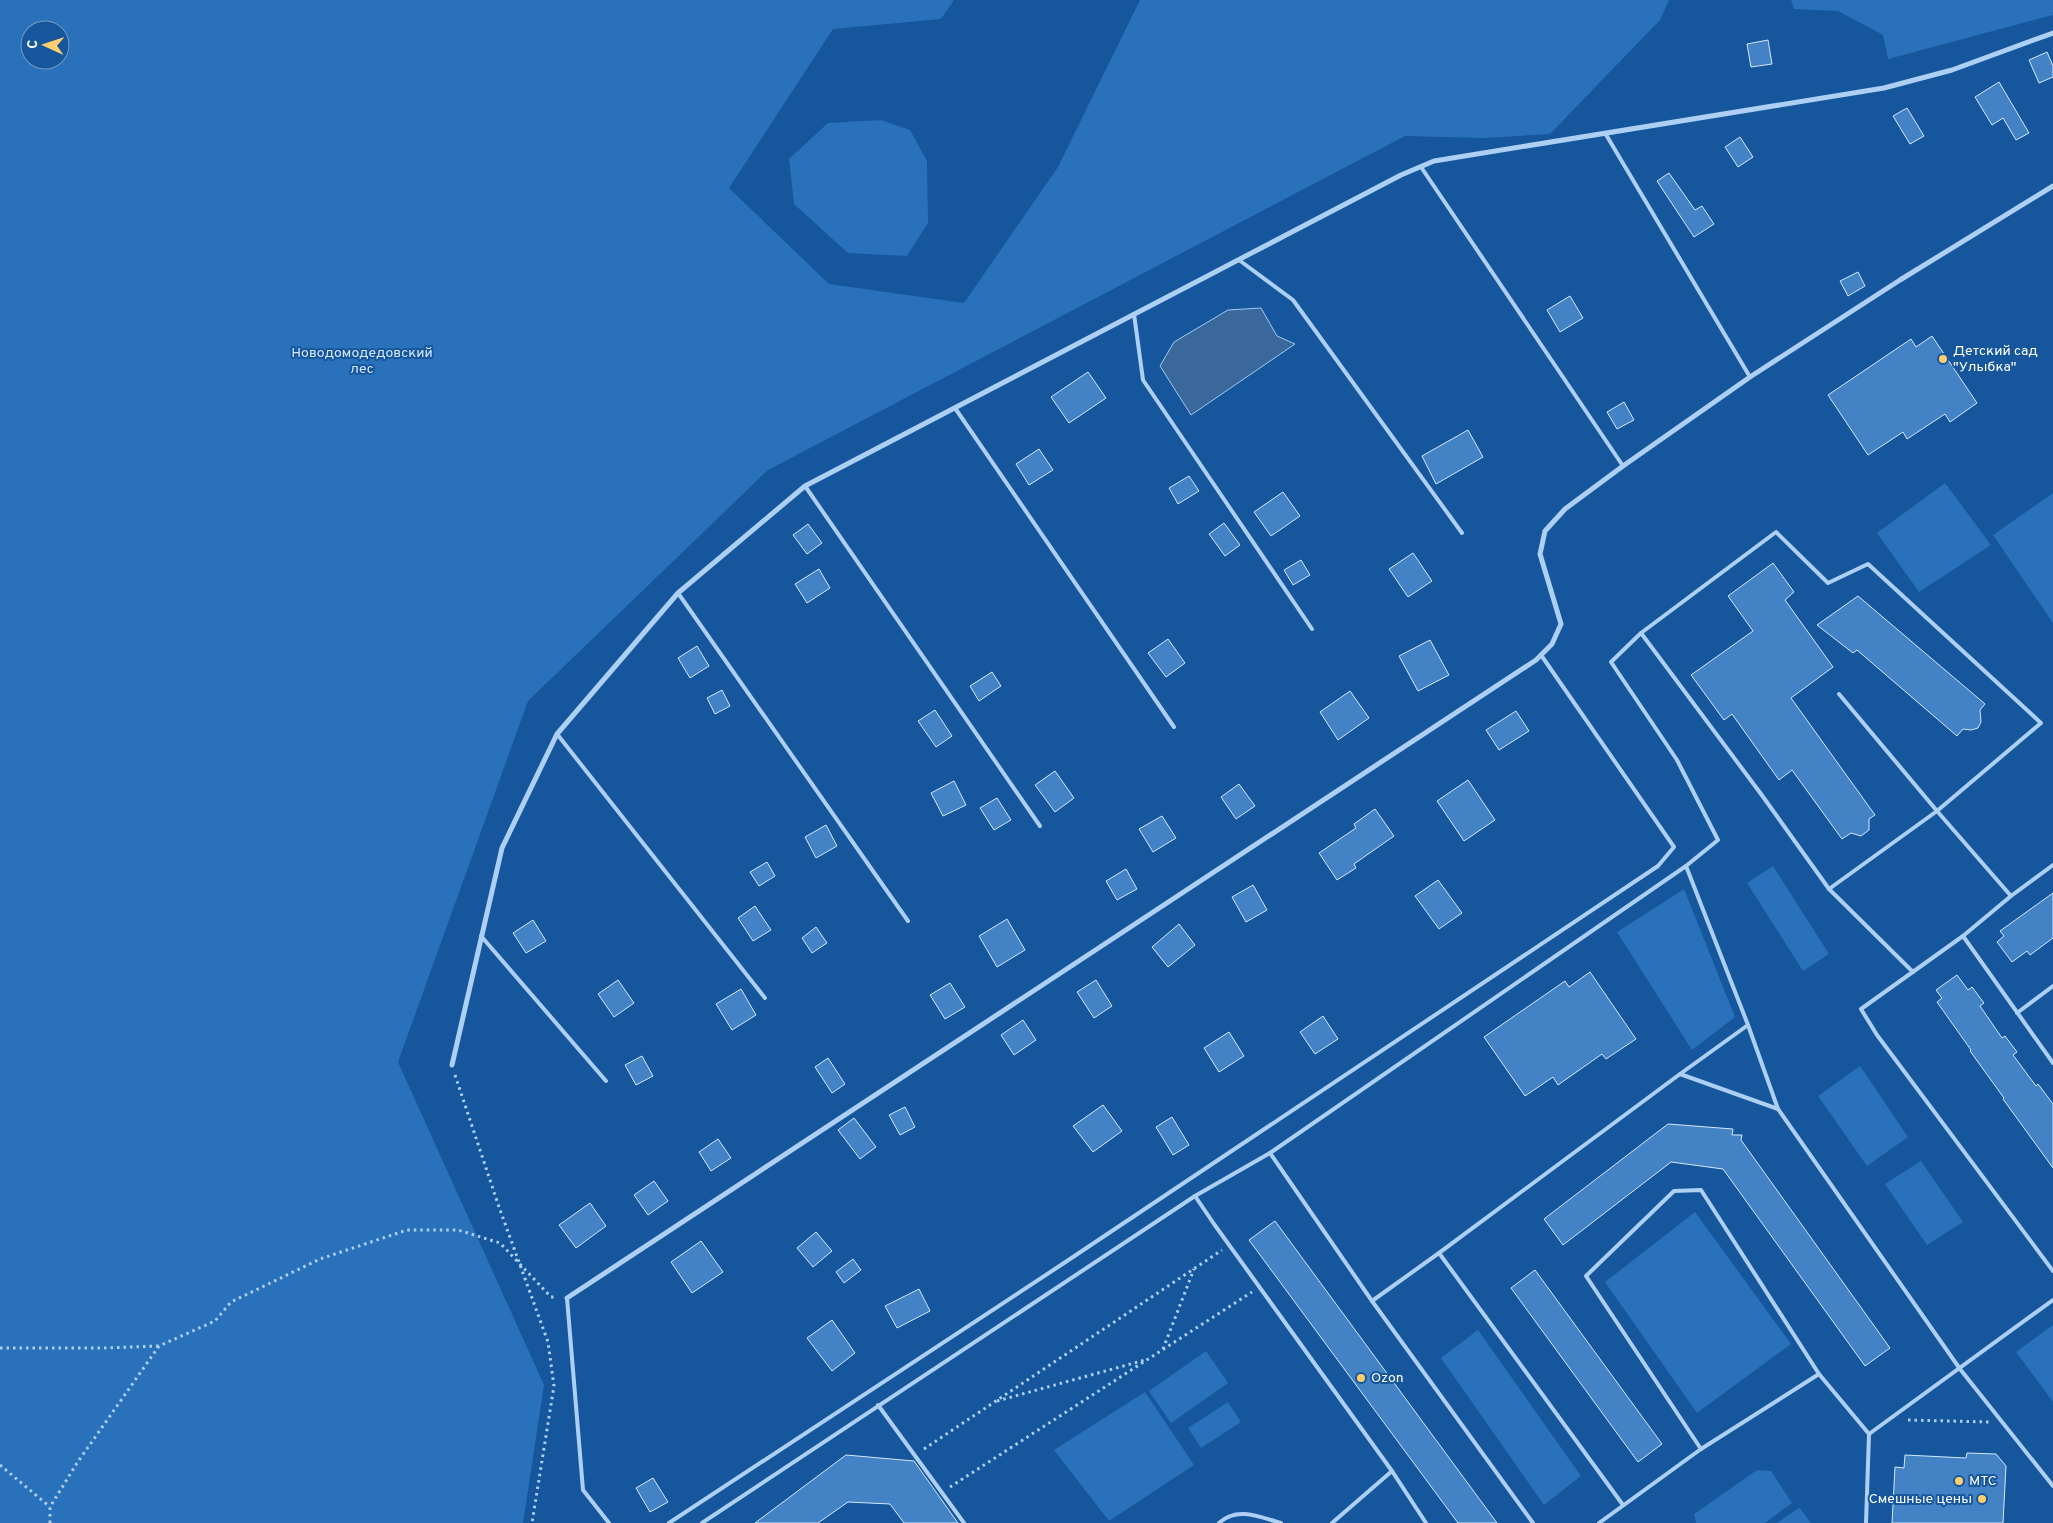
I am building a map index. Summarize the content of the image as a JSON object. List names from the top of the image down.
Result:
{
  "parks": ["Новодомодедовский лес"],
  "places": [
    "Детский сад \"Улыбка\"",
    "Ozon",
    "МТС",
    "Смешные цены"
  ],
  "north": "left"
}
